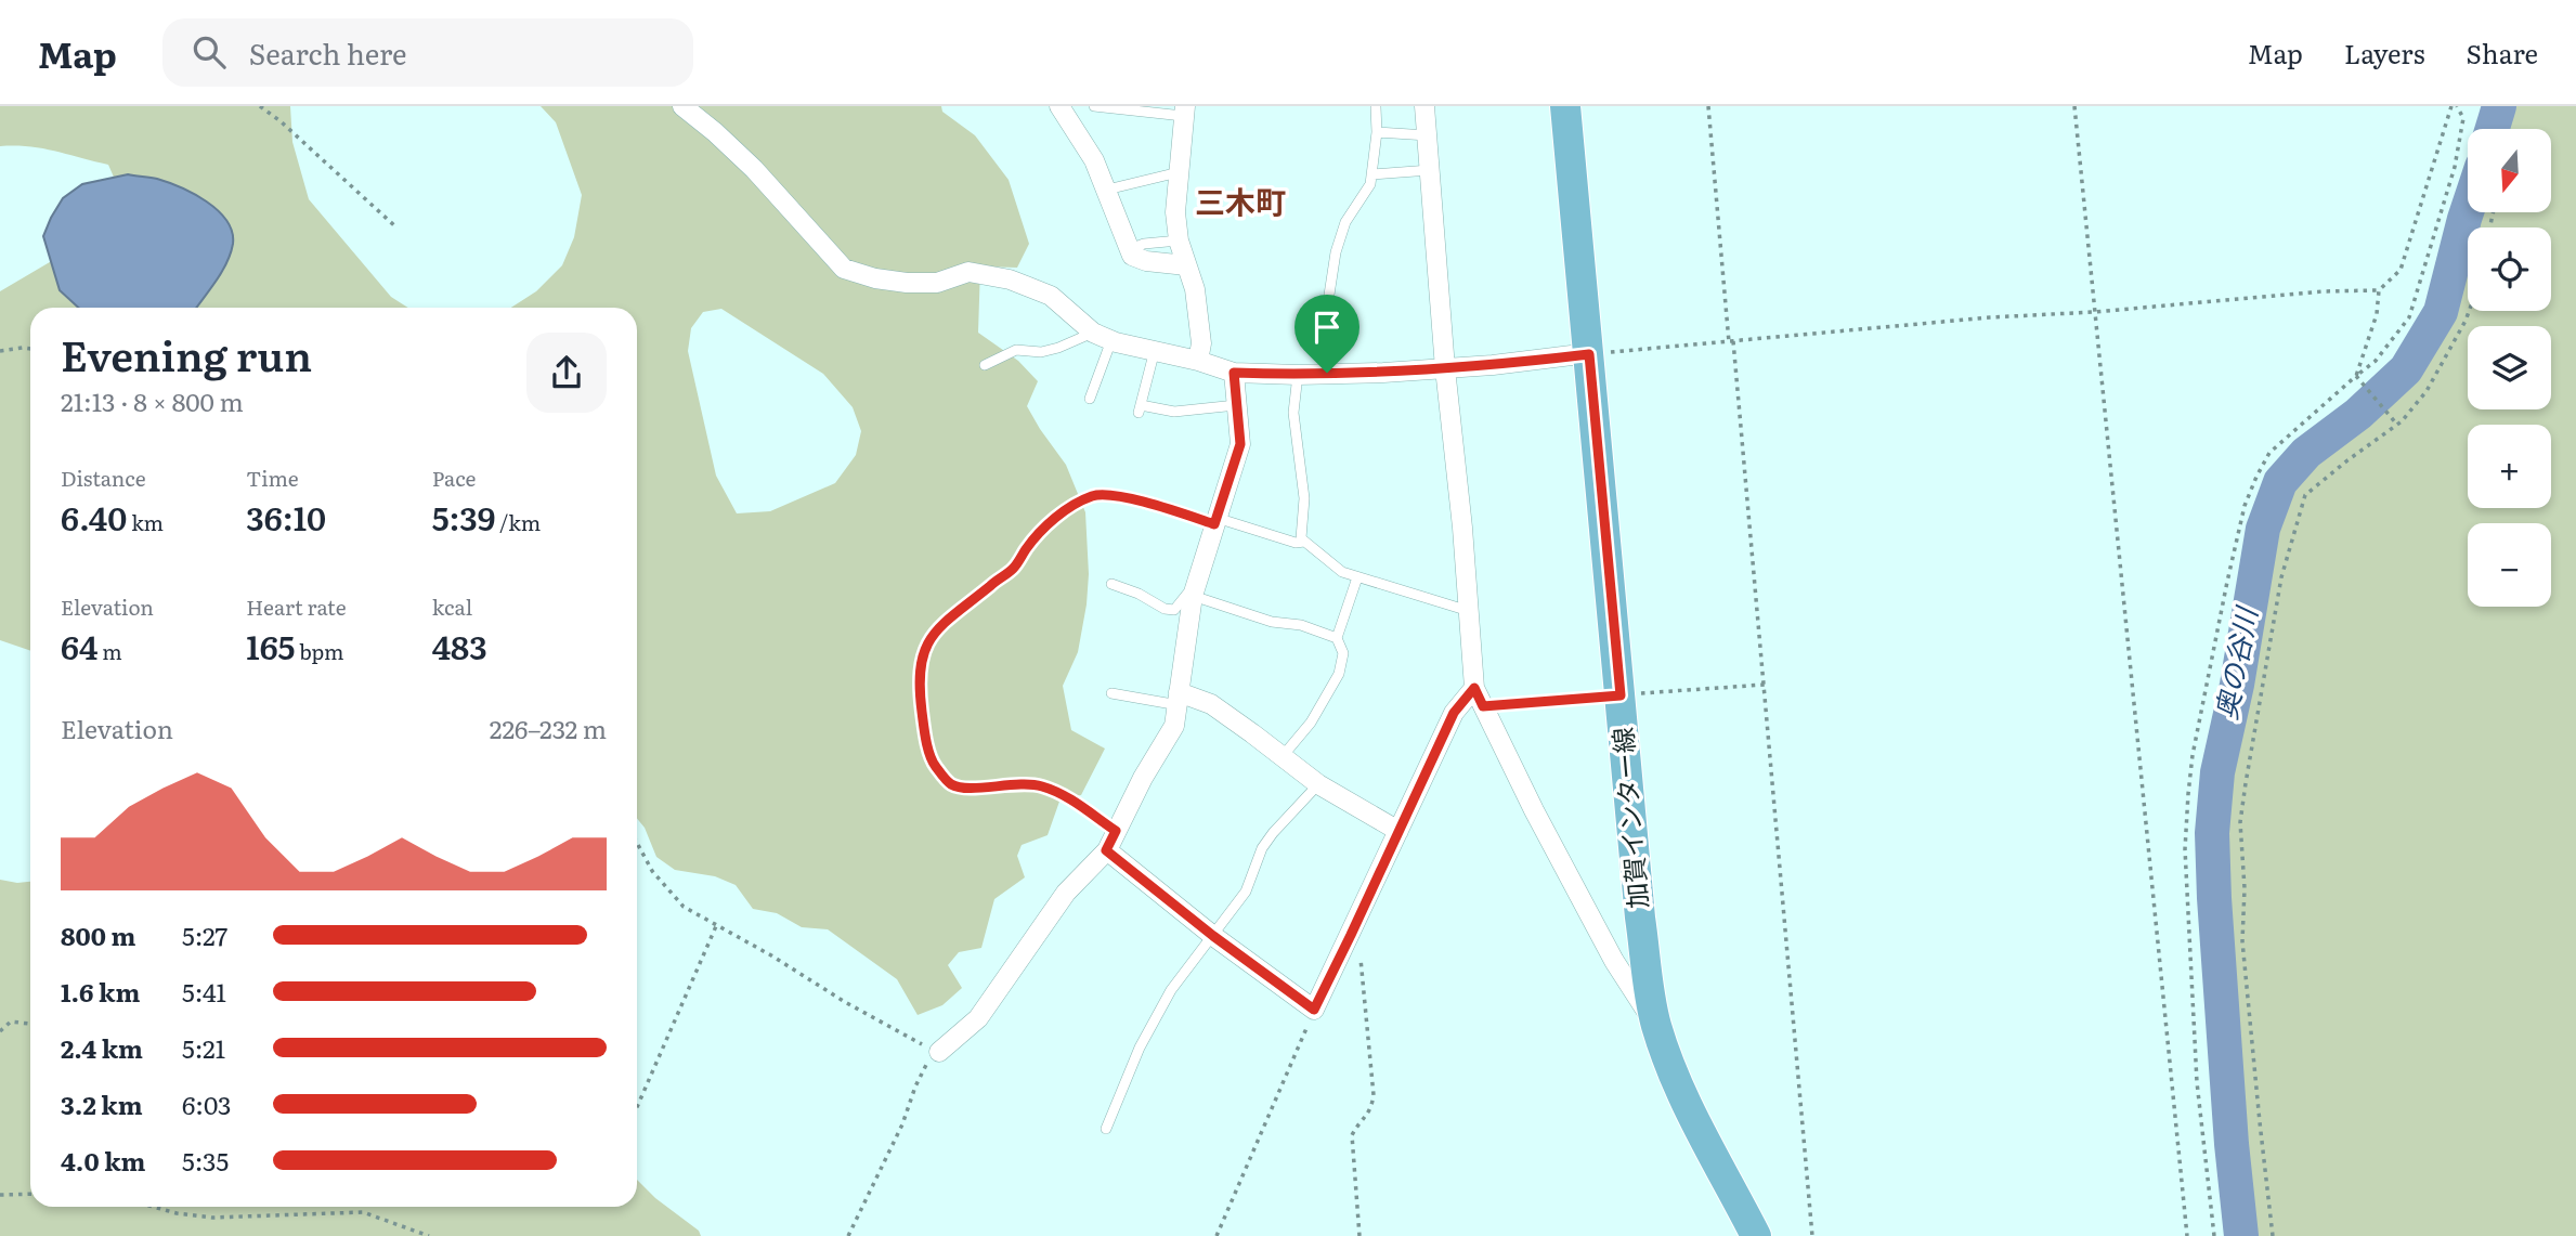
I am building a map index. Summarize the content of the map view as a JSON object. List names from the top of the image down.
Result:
{
  "streets": {
    "main road": ["加賀インター線"]
  },
  "districts": ["三木町"],
  "water": ["奥の谷川"],
  "north": "bottom",
  "page": {
    "header": "Map",
    "search": "Search here",
    "nav": ["Map", "Layers", "Share"],
    "map_buttons": ["+", "−"],
    "heading": ["Evening run", "21:13 · 8 × 800 m"],
    "stats": [
      ["Distance", "6.40 km"],
      ["Time", "36:10"],
      ["Pace", "5:39 /km"],
      ["Elevation", "64 m"],
      ["Heart rate", "165 bpm"],
      ["kcal", "483"]
    ],
    "chart": ["Elevation", "226–232 m"],
    "list": [
      {
        "name": "800 m",
        "note": "5:27"
      },
      {
        "name": "1.6 km",
        "note": "5:41"
      },
      {
        "name": "2.4 km",
        "note": "5:21"
      },
      {
        "name": "3.2 km",
        "note": "6:03"
      },
      {
        "name": "4.0 km",
        "note": "5:35"
      }
    ]
  }
}
